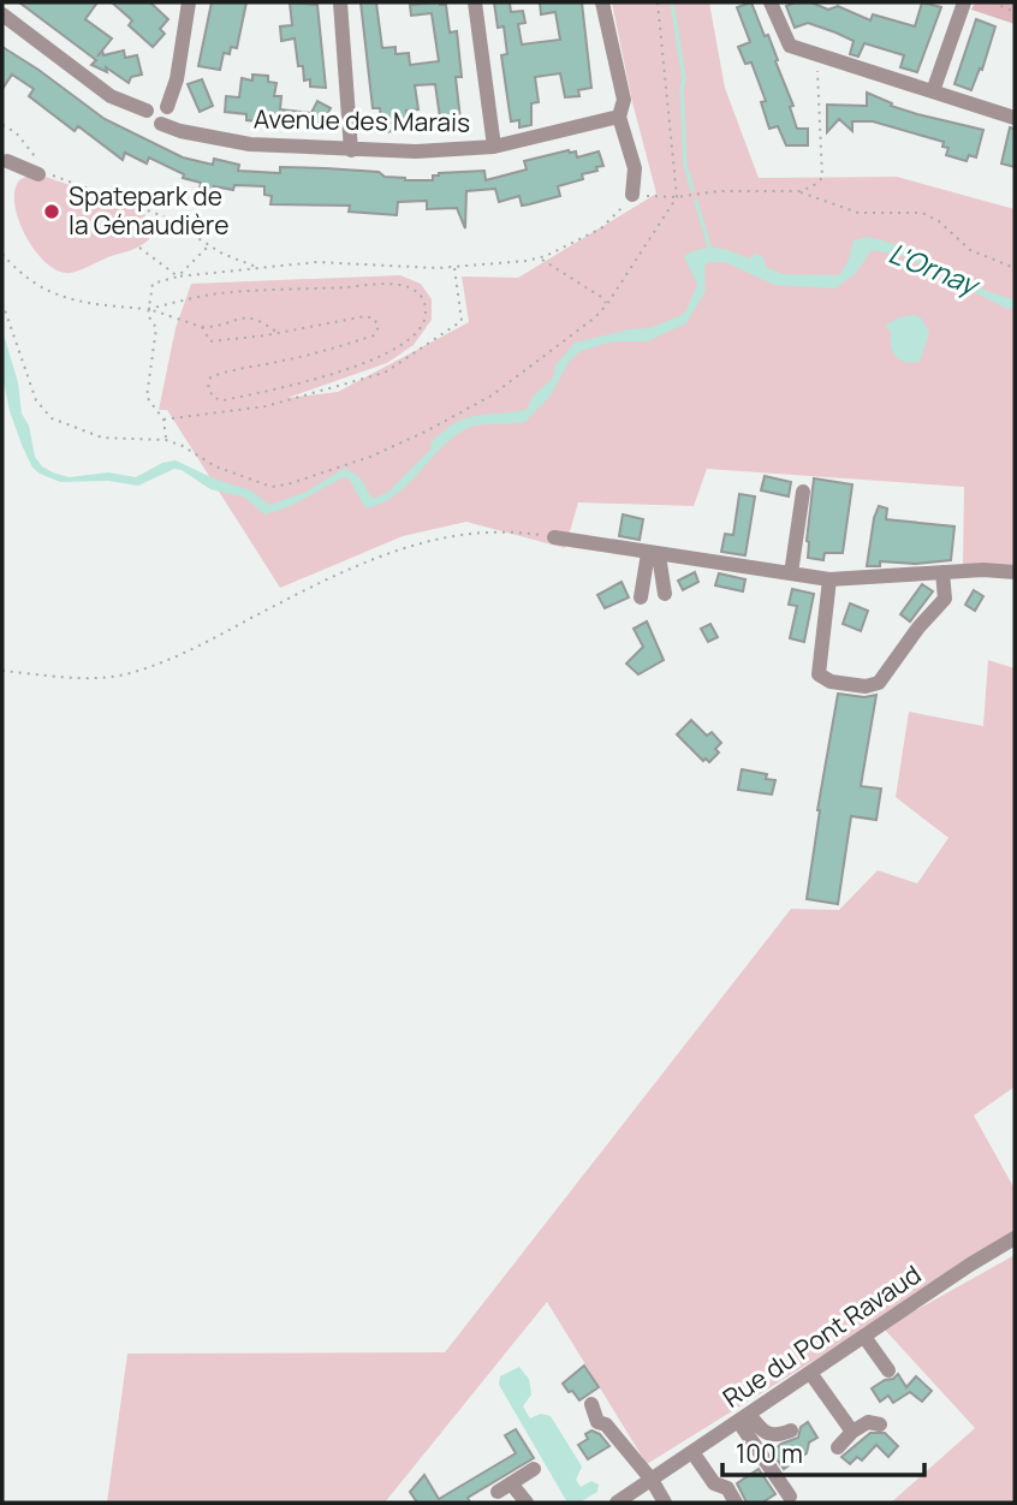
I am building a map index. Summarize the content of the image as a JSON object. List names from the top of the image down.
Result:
{
  "streets": {
    "street": ["Avenue des Marais", "Rue du Pont Ravaud"]
  },
  "water": ["L'Ornay"],
  "places": ["Spatepark de la Génaudière"],
  "scale_bar": "100 m"
}
